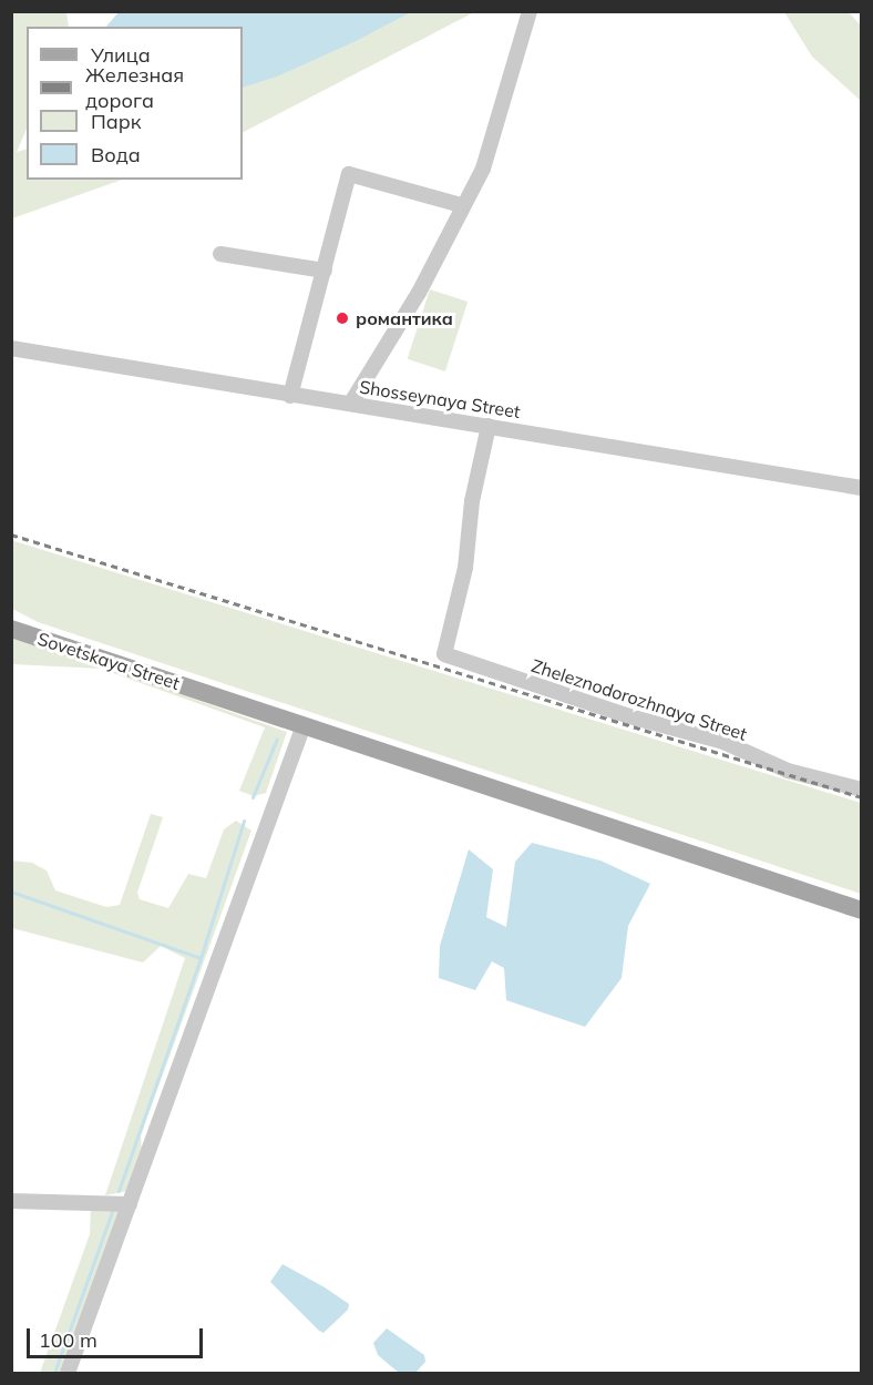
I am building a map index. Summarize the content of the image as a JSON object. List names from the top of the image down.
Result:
{
  "streets": {
    "main road": ["Sovetskaya Street"],
    "street": ["Shosseynaya Street", "Zheleznodorozhnaya Street"]
  },
  "crossings": [
    ["Shosseynaya Street", "Zheleznodorozhnaya Street"]
  ],
  "places": ["романтика"],
  "legend": [
    "Улица",
    "Железная дорога",
    "Парк",
    "Вода"
  ],
  "scale_bar": "100 m"
}
